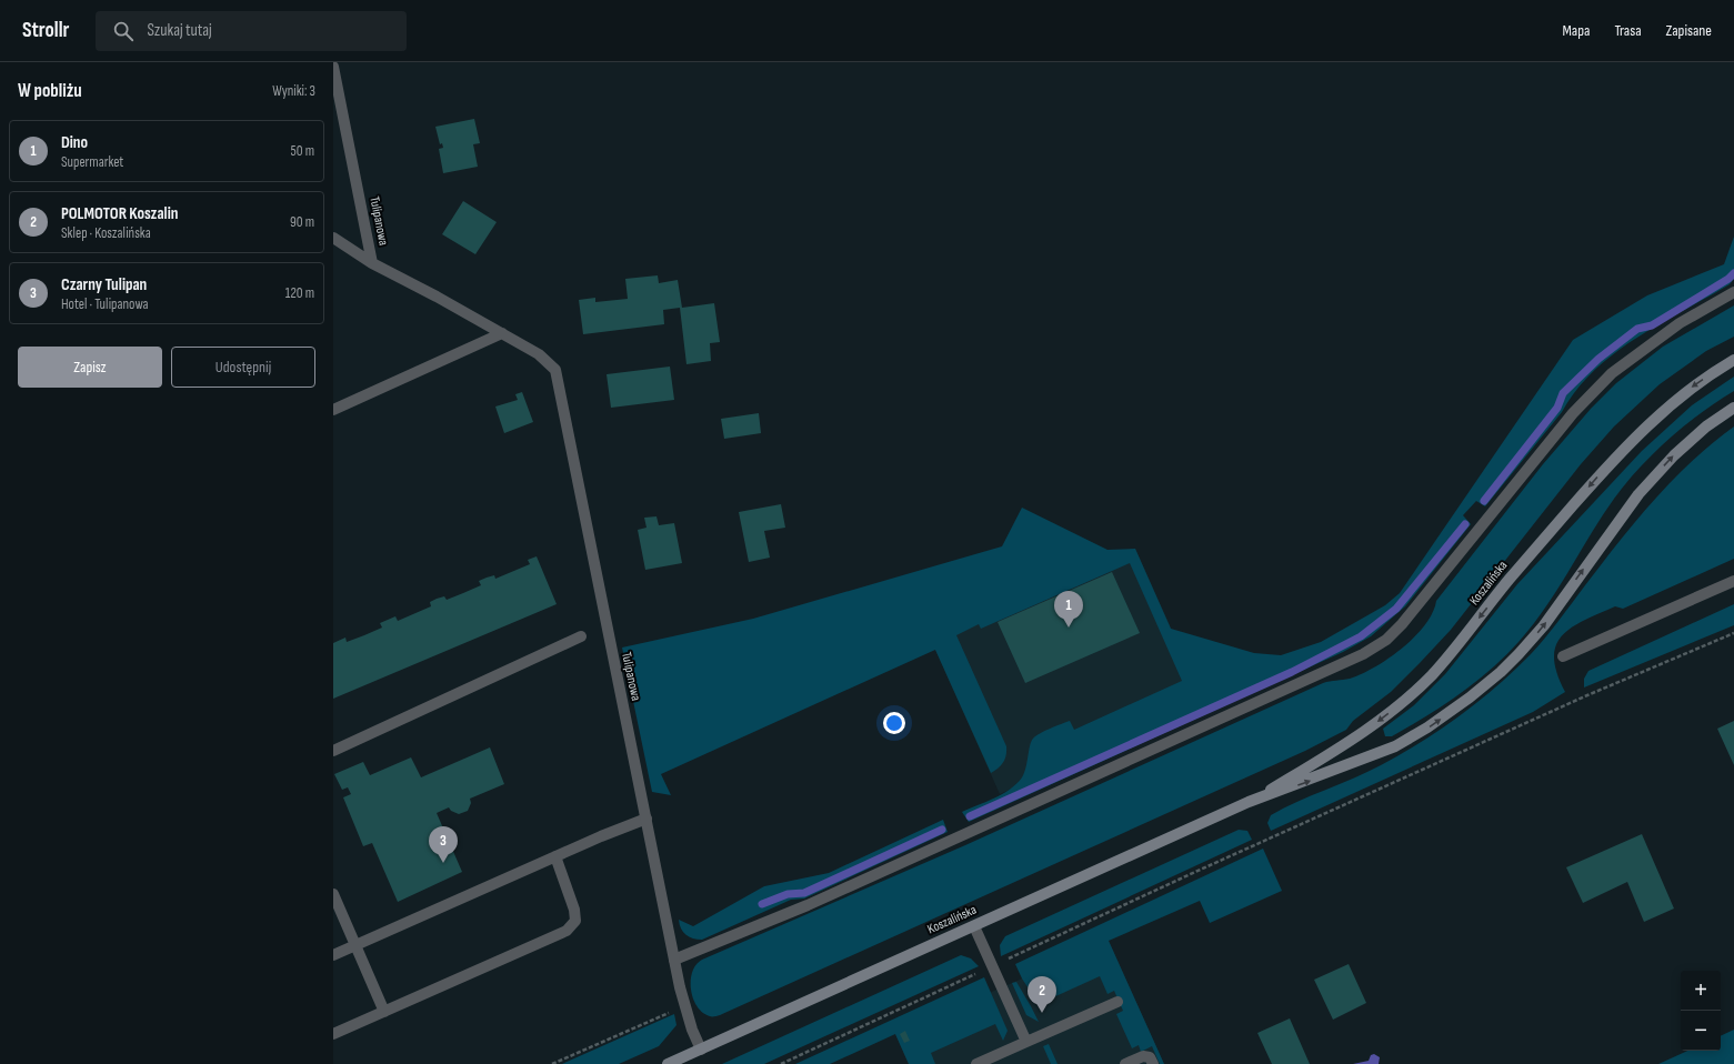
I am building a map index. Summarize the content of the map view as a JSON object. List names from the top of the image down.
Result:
{
  "streets": {
    "main road": ["Koszalińska"],
    "street": ["Tulipanowa"]
  },
  "crossings": [
    ["Tulipanowa", "Koszalińska"]
  ],
  "page": {
    "header": "Strollr",
    "search": "Szukaj tutaj",
    "nav": ["Mapa", "Trasa", "Zapisane"],
    "heading": ["W pobliżu", "Wyniki: 3"],
    "list": [
      {
        "mark": "1",
        "name": "Dino",
        "note": "Supermarket",
        "value": "50 m"
      },
      {
        "mark": "2",
        "name": "POLMOTOR Koszalin",
        "note": "Sklep · Koszalińska",
        "value": "90 m"
      },
      {
        "mark": "3",
        "name": "Czarny Tulipan",
        "note": "Hotel · Tulipanowa",
        "value": "120 m"
      }
    ],
    "buttons": ["Zapisz", "Udostępnij"],
    "pins": ["1", "3", "2"],
    "map_buttons": ["+", "−"]
  }
}
